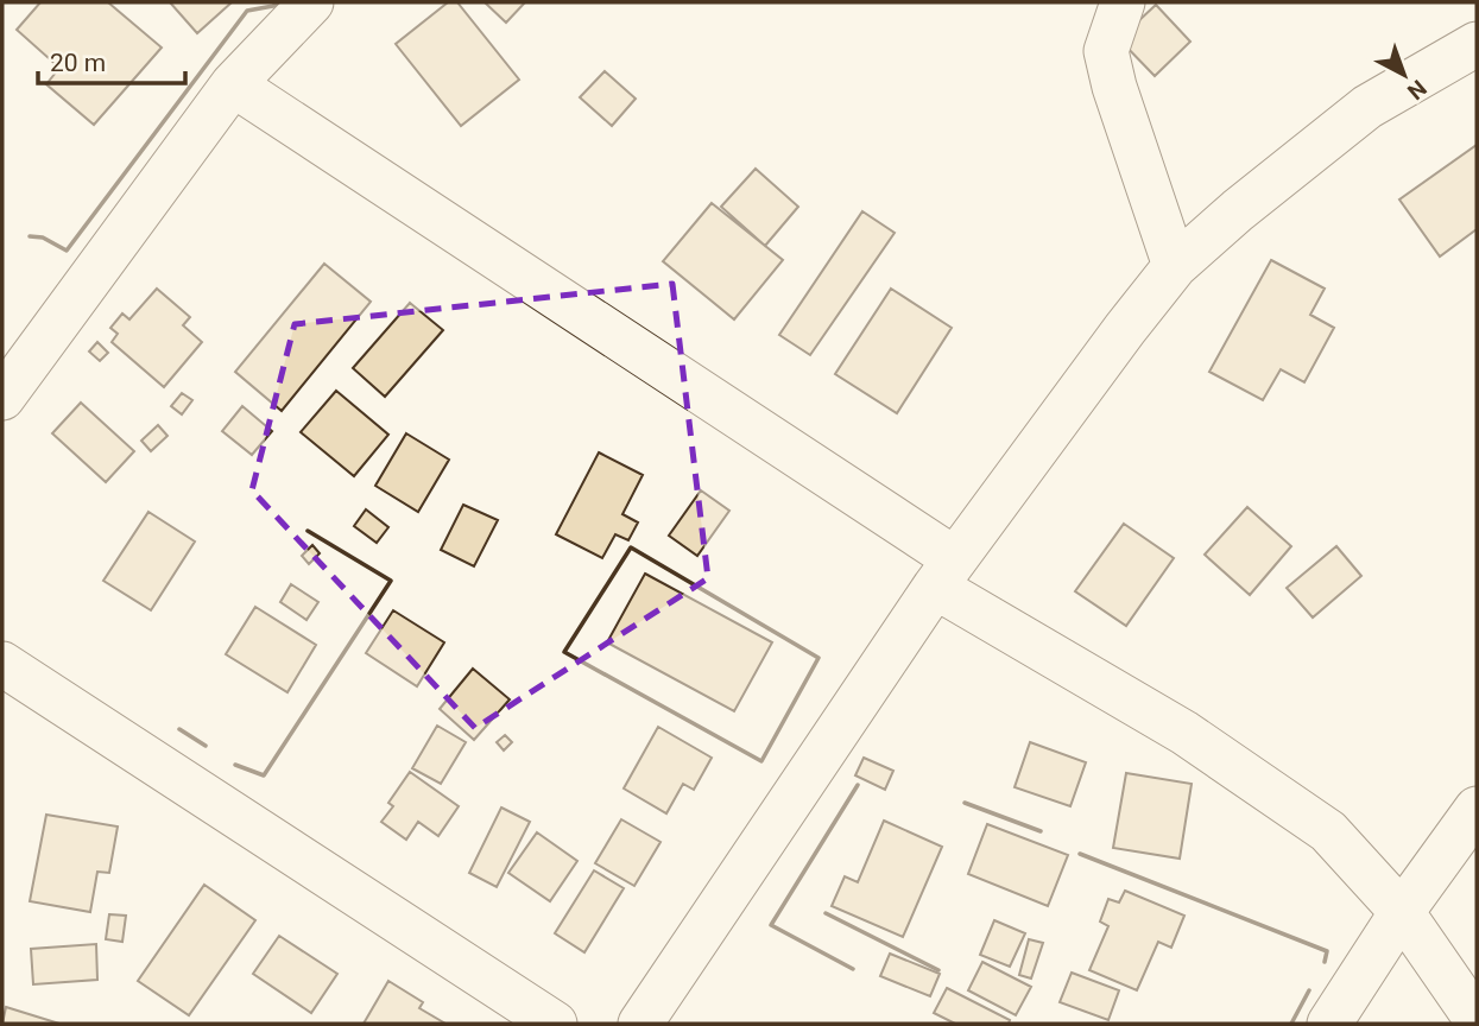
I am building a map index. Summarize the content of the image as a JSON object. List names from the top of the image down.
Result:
{
  "scale_bar": "20 m",
  "north": "bottom right"
}
